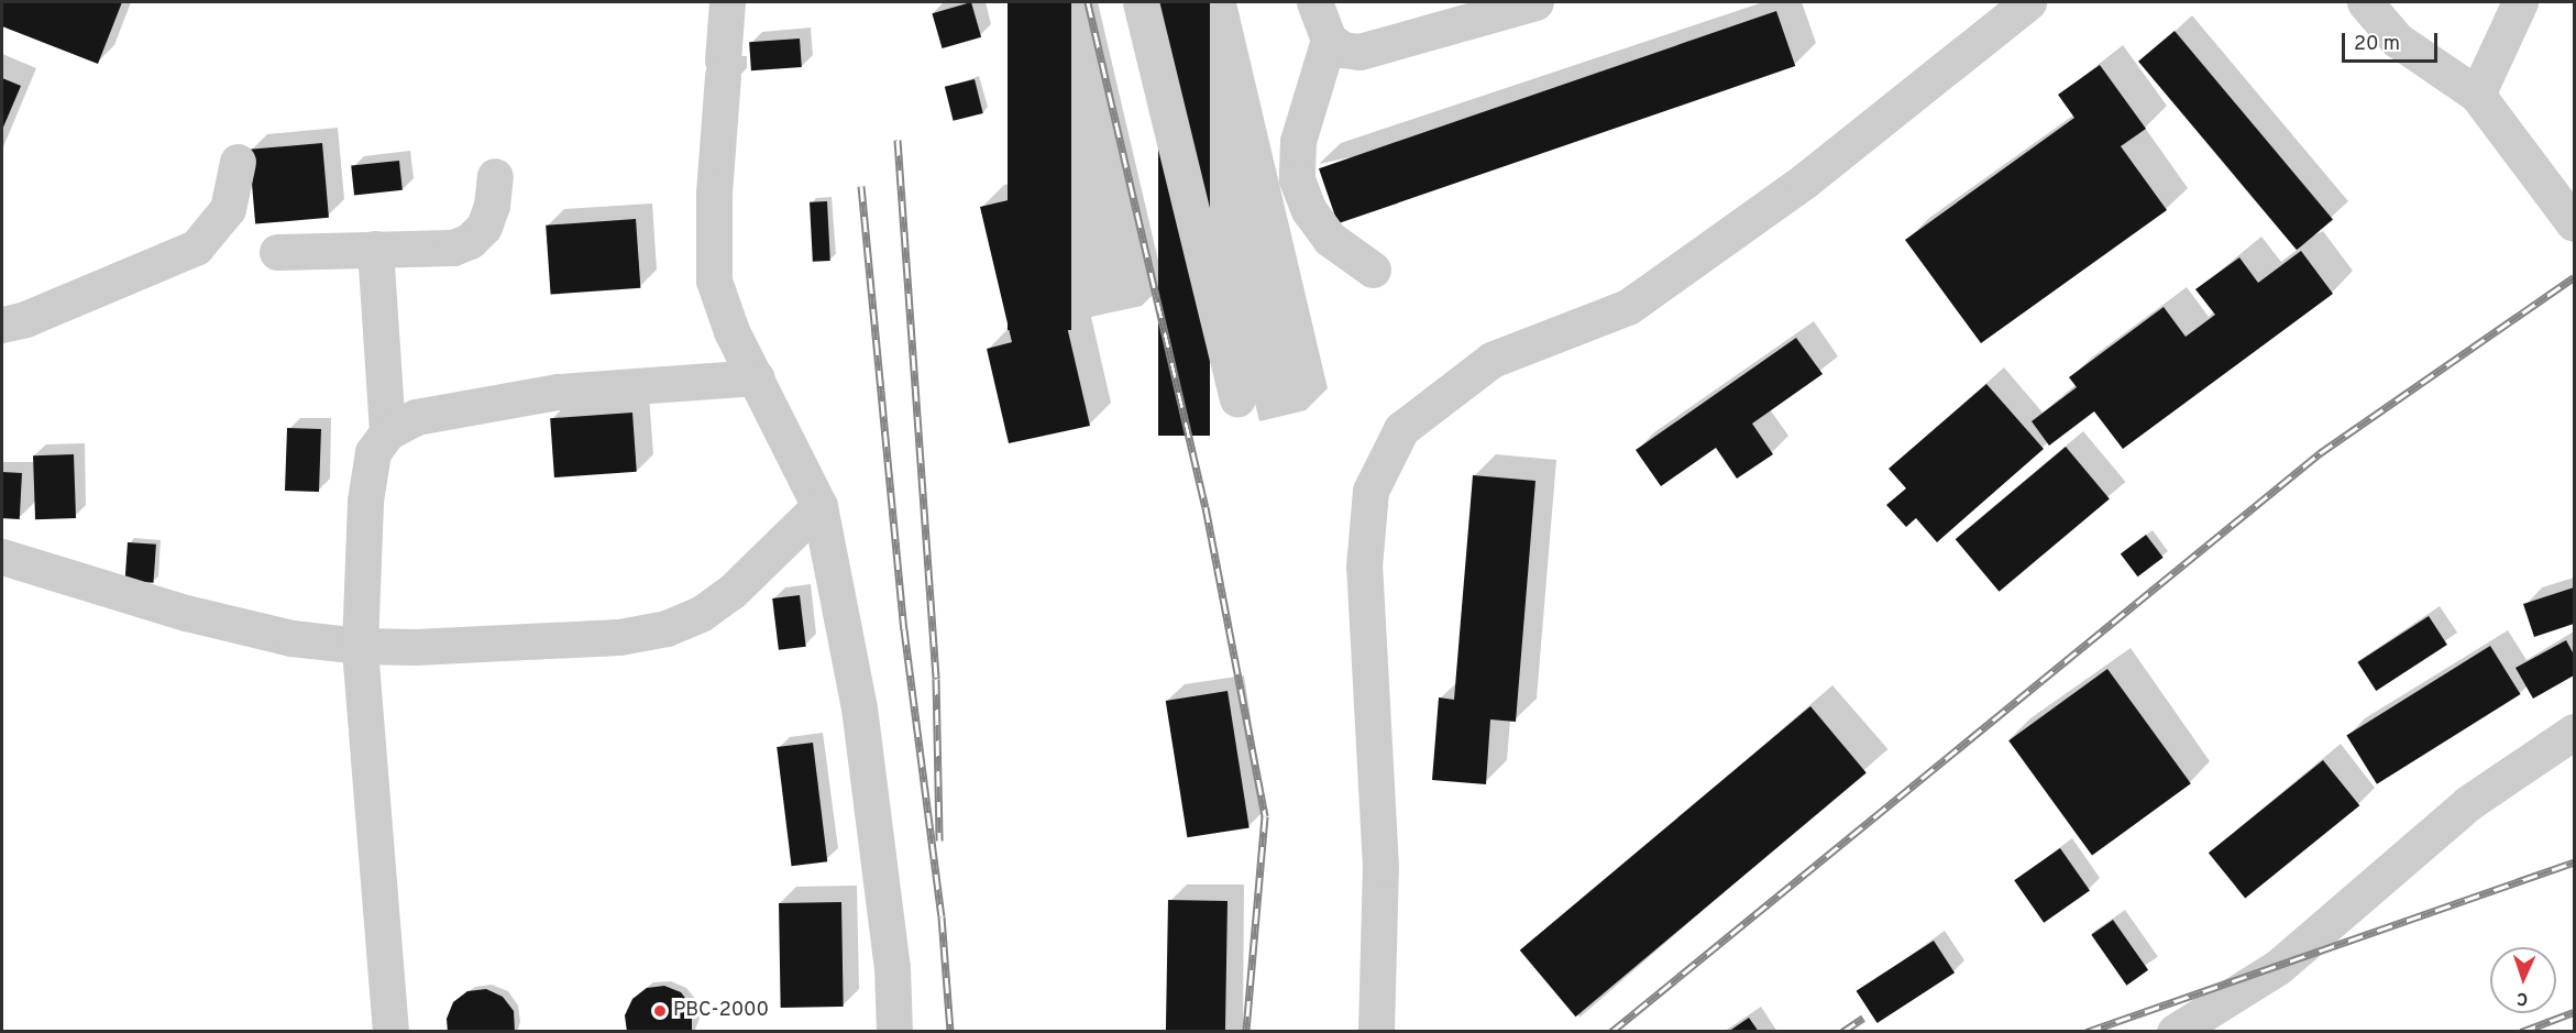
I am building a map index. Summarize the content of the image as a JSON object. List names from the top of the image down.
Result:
{
  "places": ["РВС-2000"],
  "scale_bar": "20 m",
  "north": "bottom"
}
